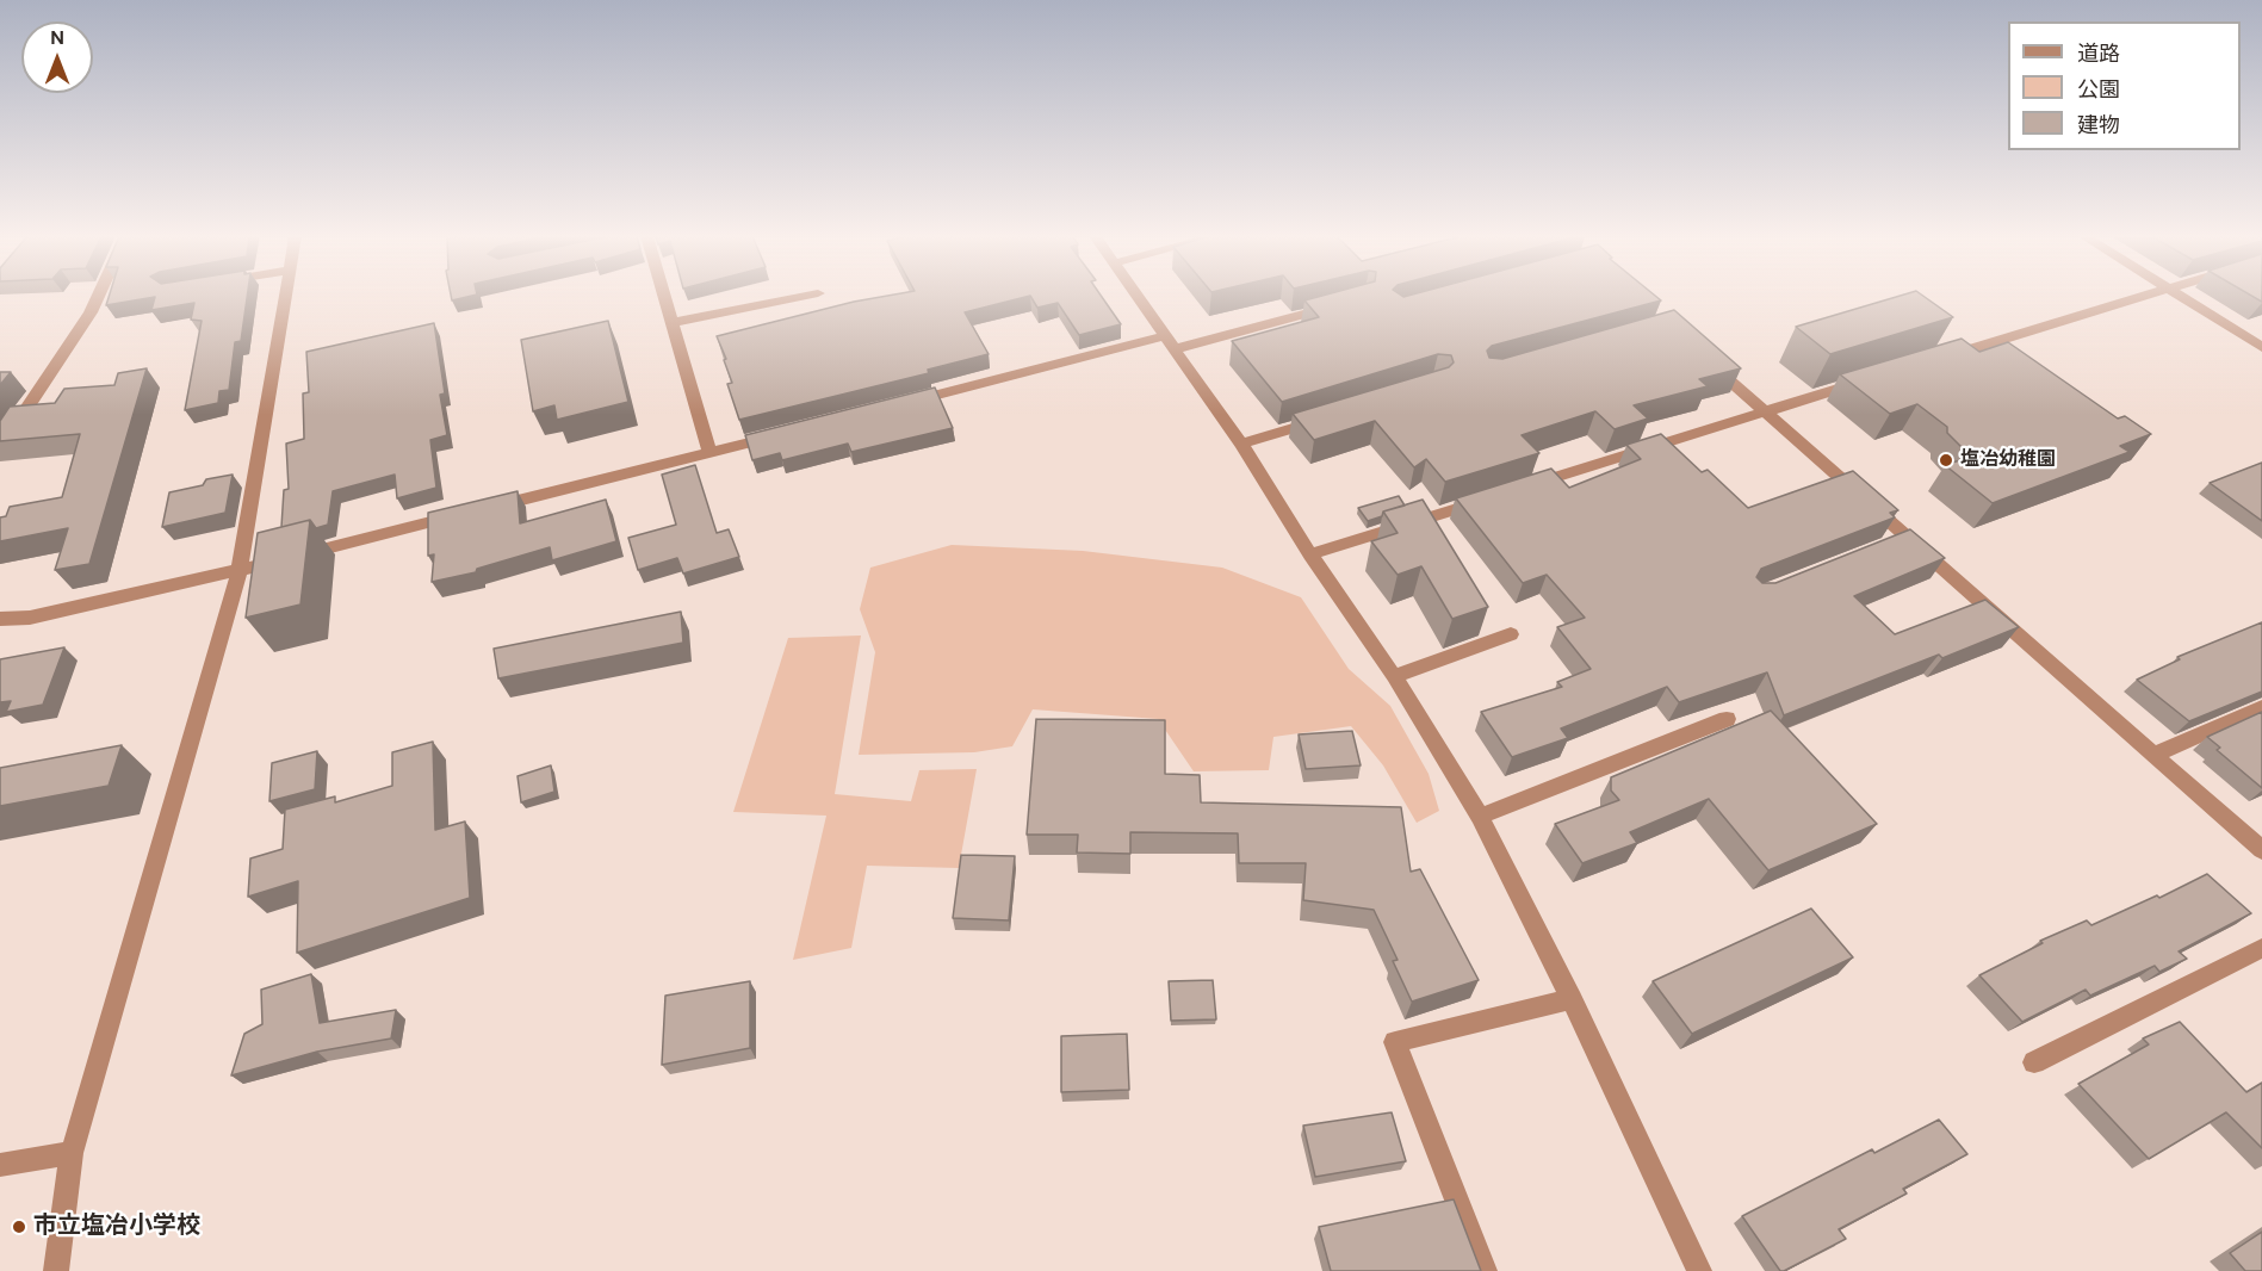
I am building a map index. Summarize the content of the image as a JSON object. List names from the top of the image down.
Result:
{
  "places": ["塩冶幼稚園", "市立塩冶小学校"],
  "legend": ["道路", "公園", "建物"],
  "north": "top"
}
